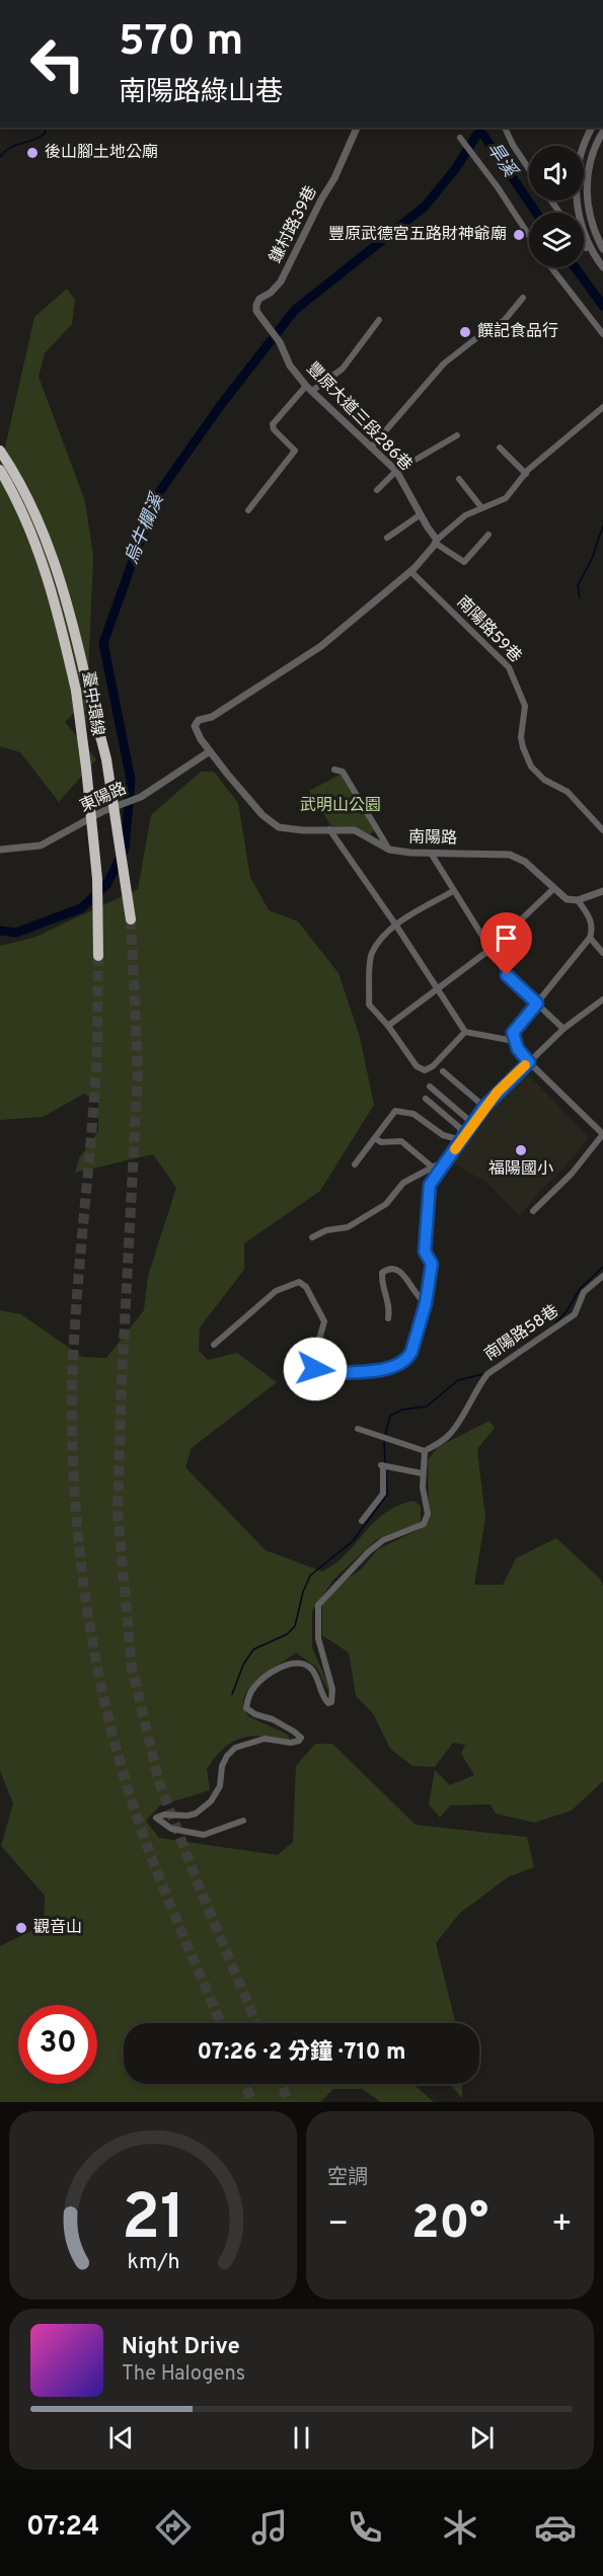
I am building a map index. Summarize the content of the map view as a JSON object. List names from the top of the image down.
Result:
{
  "streets": {
    "highway": ["臺中環線"],
    "street": [
      "鎌村路39巷",
      "豐原大道三段286巷",
      "南陽路59巷",
      "東陽路",
      "南陽路",
      "南陽路58巷"
    ]
  },
  "crossings": [
    ["鎌村路39巷", "豐原大道三段286巷"],
    ["南陽路59巷", "南陽路"],
    ["東陽路", "南陽路"]
  ],
  "water": ["旱溪", "烏牛欄溪"],
  "parks": ["武明山公園"],
  "places": [
    "後山腳土地公廟",
    "豐原武德宮五路財神爺廟",
    "饌記食品行",
    "福陽國小",
    "觀音山"
  ],
  "page": {
    "turn": ["570 m", "南陽路綠山巷"],
    "limit": "30",
    "trip": "07:26 · 2 分鐘 · 710 m",
    "tile": "空調",
    "heat": ["−", "20°", "+"],
    "song": ["Night Drive", "The Halogens"],
    "tabs": "07:24",
    "gauge": ["21", "km/h"]
  }
}
